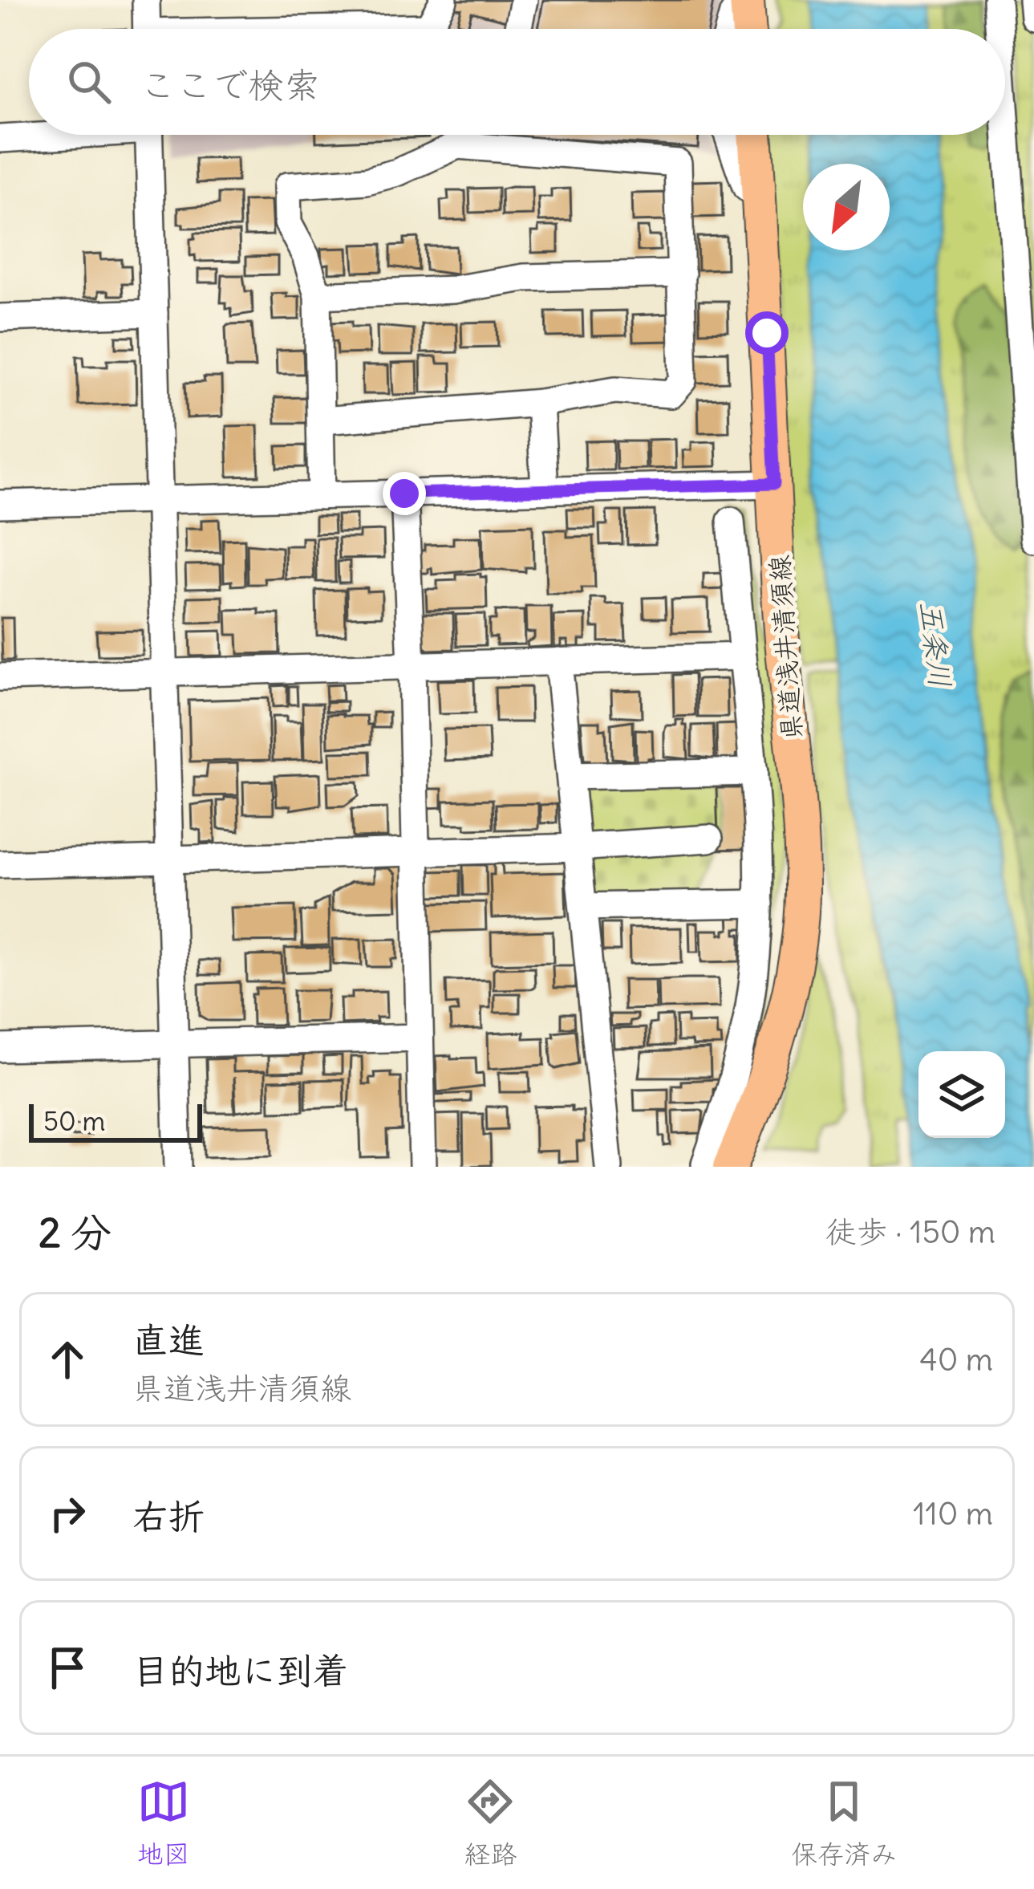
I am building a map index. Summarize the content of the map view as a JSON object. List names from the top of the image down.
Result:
{
  "streets": {
    "main road": ["県道浅井清須線"]
  },
  "water": ["五条川"],
  "scale_bar": "50 m",
  "north": "bottom left",
  "page": {
    "search": "ここで検索",
    "scale": "50 m",
    "heading": ["2 分", "徒歩 · 150 m"],
    "list": [
      ["直進", "県道浅井清須線", "40 m"],
      ["右折", "110 m"],
      "目的地に到着"
    ],
    "nav": ["地図", "経路", "保存済み"]
  }
}
